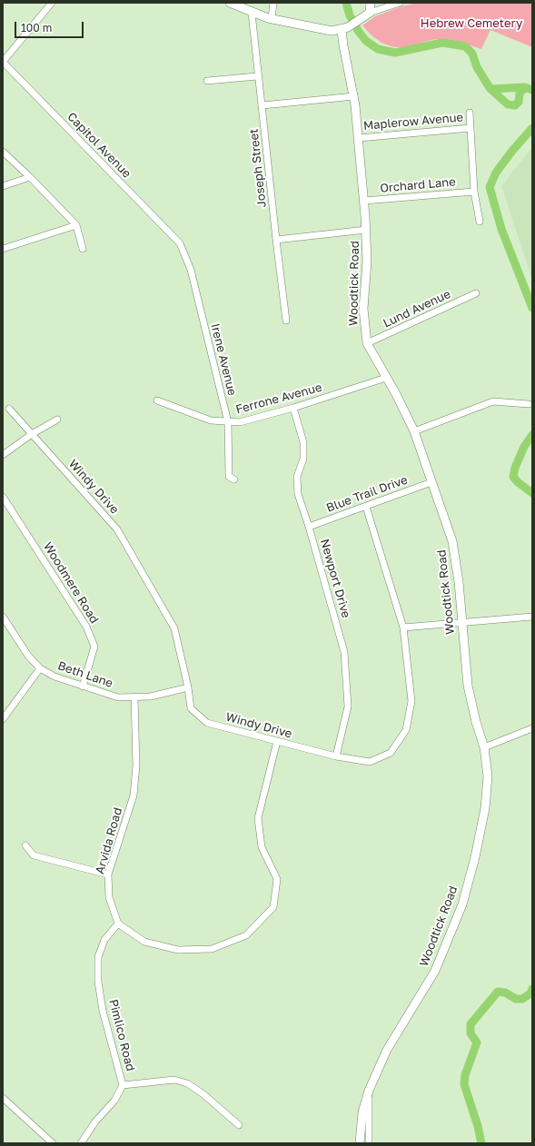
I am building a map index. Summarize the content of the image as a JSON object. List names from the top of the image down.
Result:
{
  "streets": {
    "main road": ["Woodtick Road"],
    "street": [
      "Maplerow Avenue",
      "Capitol Avenue",
      "Joseph Street",
      "Orchard Lane",
      "Lund Avenue",
      "Irene Avenue",
      "Ferrone Avenue",
      "Windy Drive",
      "Blue Trail Drive",
      "Newport Drive",
      "Woodmere Road",
      "Beth Lane",
      "Arvida Road",
      "Pimlico Road"
    ]
  },
  "crossings": [
    ["Maplerow Avenue", "Woodtick Road"],
    ["Capitol Avenue", "Irene Avenue"],
    ["Orchard Lane", "Woodtick Road"],
    ["Woodtick Road", "Lund Avenue"],
    ["Woodtick Road", "Ferrone Avenue"],
    ["Woodtick Road", "Blue Trail Drive"],
    ["Irene Avenue", "Ferrone Avenue"],
    ["Ferrone Avenue", "Newport Drive"],
    ["Windy Drive", "Blue Trail Drive"],
    ["Windy Drive", "Newport Drive"],
    ["Windy Drive", "Beth Lane"],
    ["Blue Trail Drive", "Newport Drive"],
    ["Woodmere Road", "Beth Lane"],
    ["Beth Lane", "Arvida Road"],
    ["Arvida Road", "Pimlico Road"]
  ],
  "parks": ["Hebrew Cemetery"],
  "scale_bar": "100 m"
}
